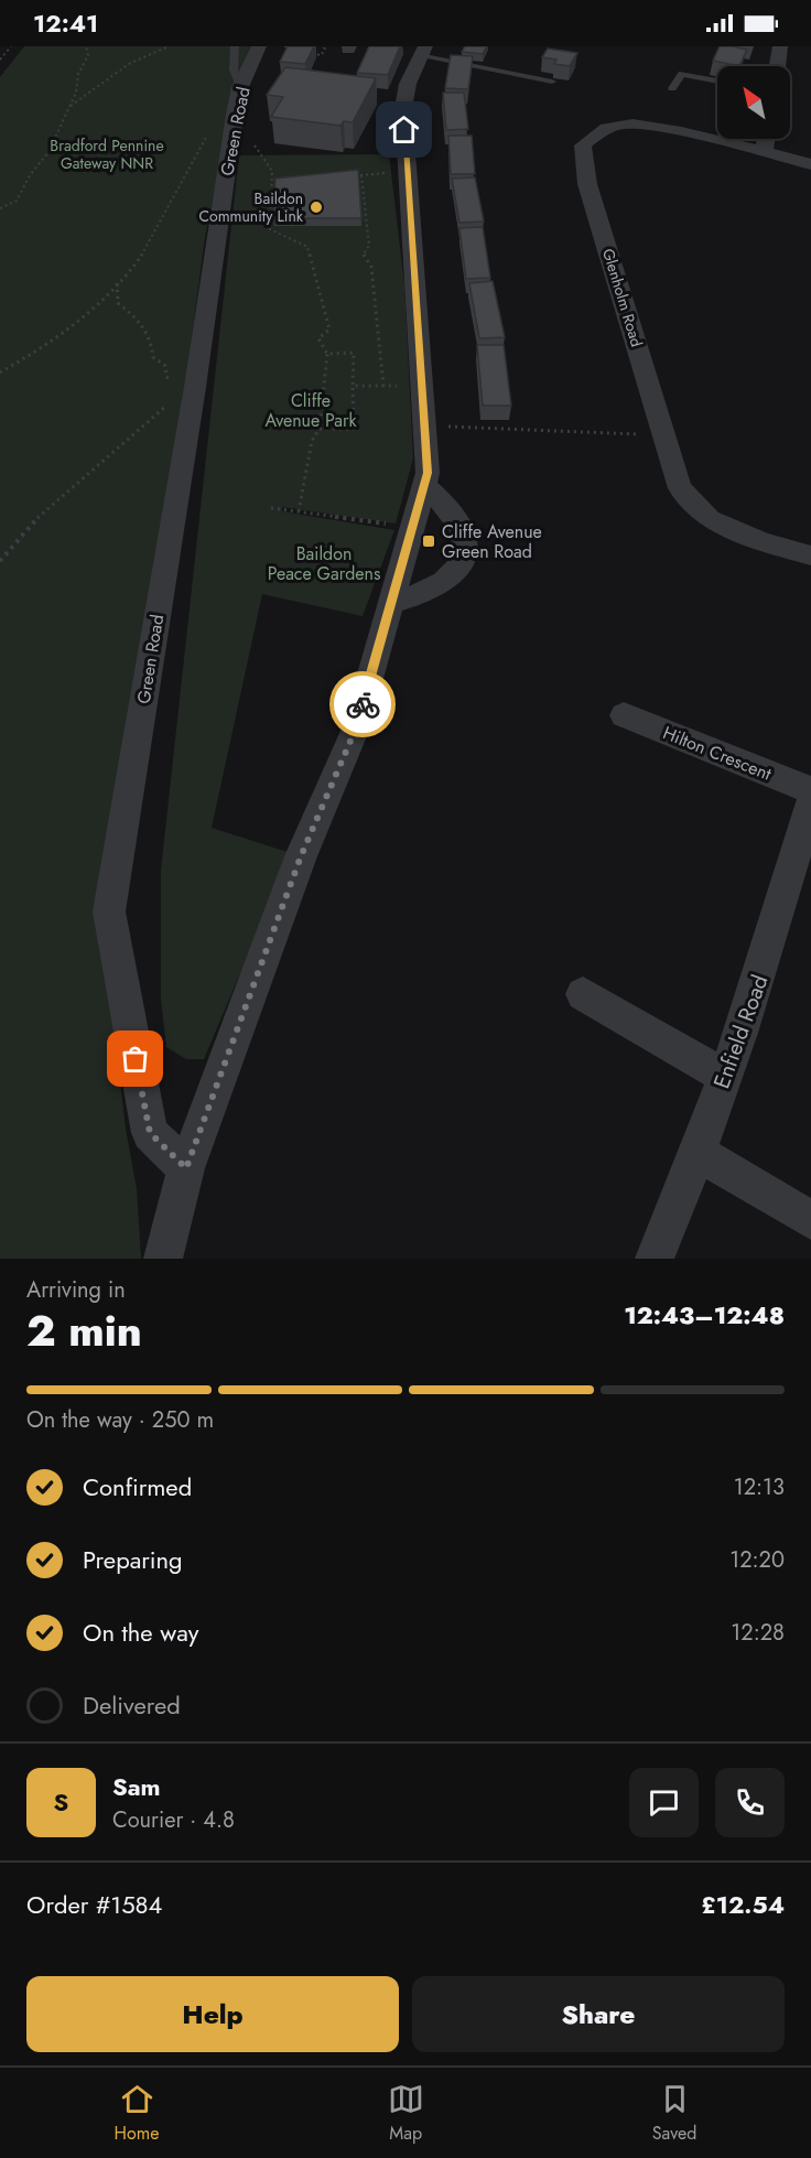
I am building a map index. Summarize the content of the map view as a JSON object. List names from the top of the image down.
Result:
{
  "streets": {
    "street": [
      "Green Road",
      "Glenholm Road",
      "Hilton Crescent",
      "Enfield Road"
    ]
  },
  "parks": ["Bradford Pennine Gateway NNR", "Cliffe Avenue Park", "Baildon Peace Gardens"],
  "places": {
    "other": ["Baildon Community Link"],
    "transit": ["Cliffe Avenue Green Road"]
  },
  "north": "top left",
  "page": {
    "status": "12:41",
    "heading": ["2 min", "Arriving in", "12:43–12:48"],
    "panel": [
      "Sam",
      "Courier · 4.8",
      "Order #1584",
      "£12.54"
    ],
    "bar": "On the way · 250 m",
    "list": [
      ["Confirmed", "12:13"],
      ["Preparing", "12:20"],
      ["On the way", "12:28"],
      "Delivered"
    ],
    "round": "S",
    "buttons": ["Help", "Share"],
    "tabs": ["Home", "Map", "Saved"]
  }
}
